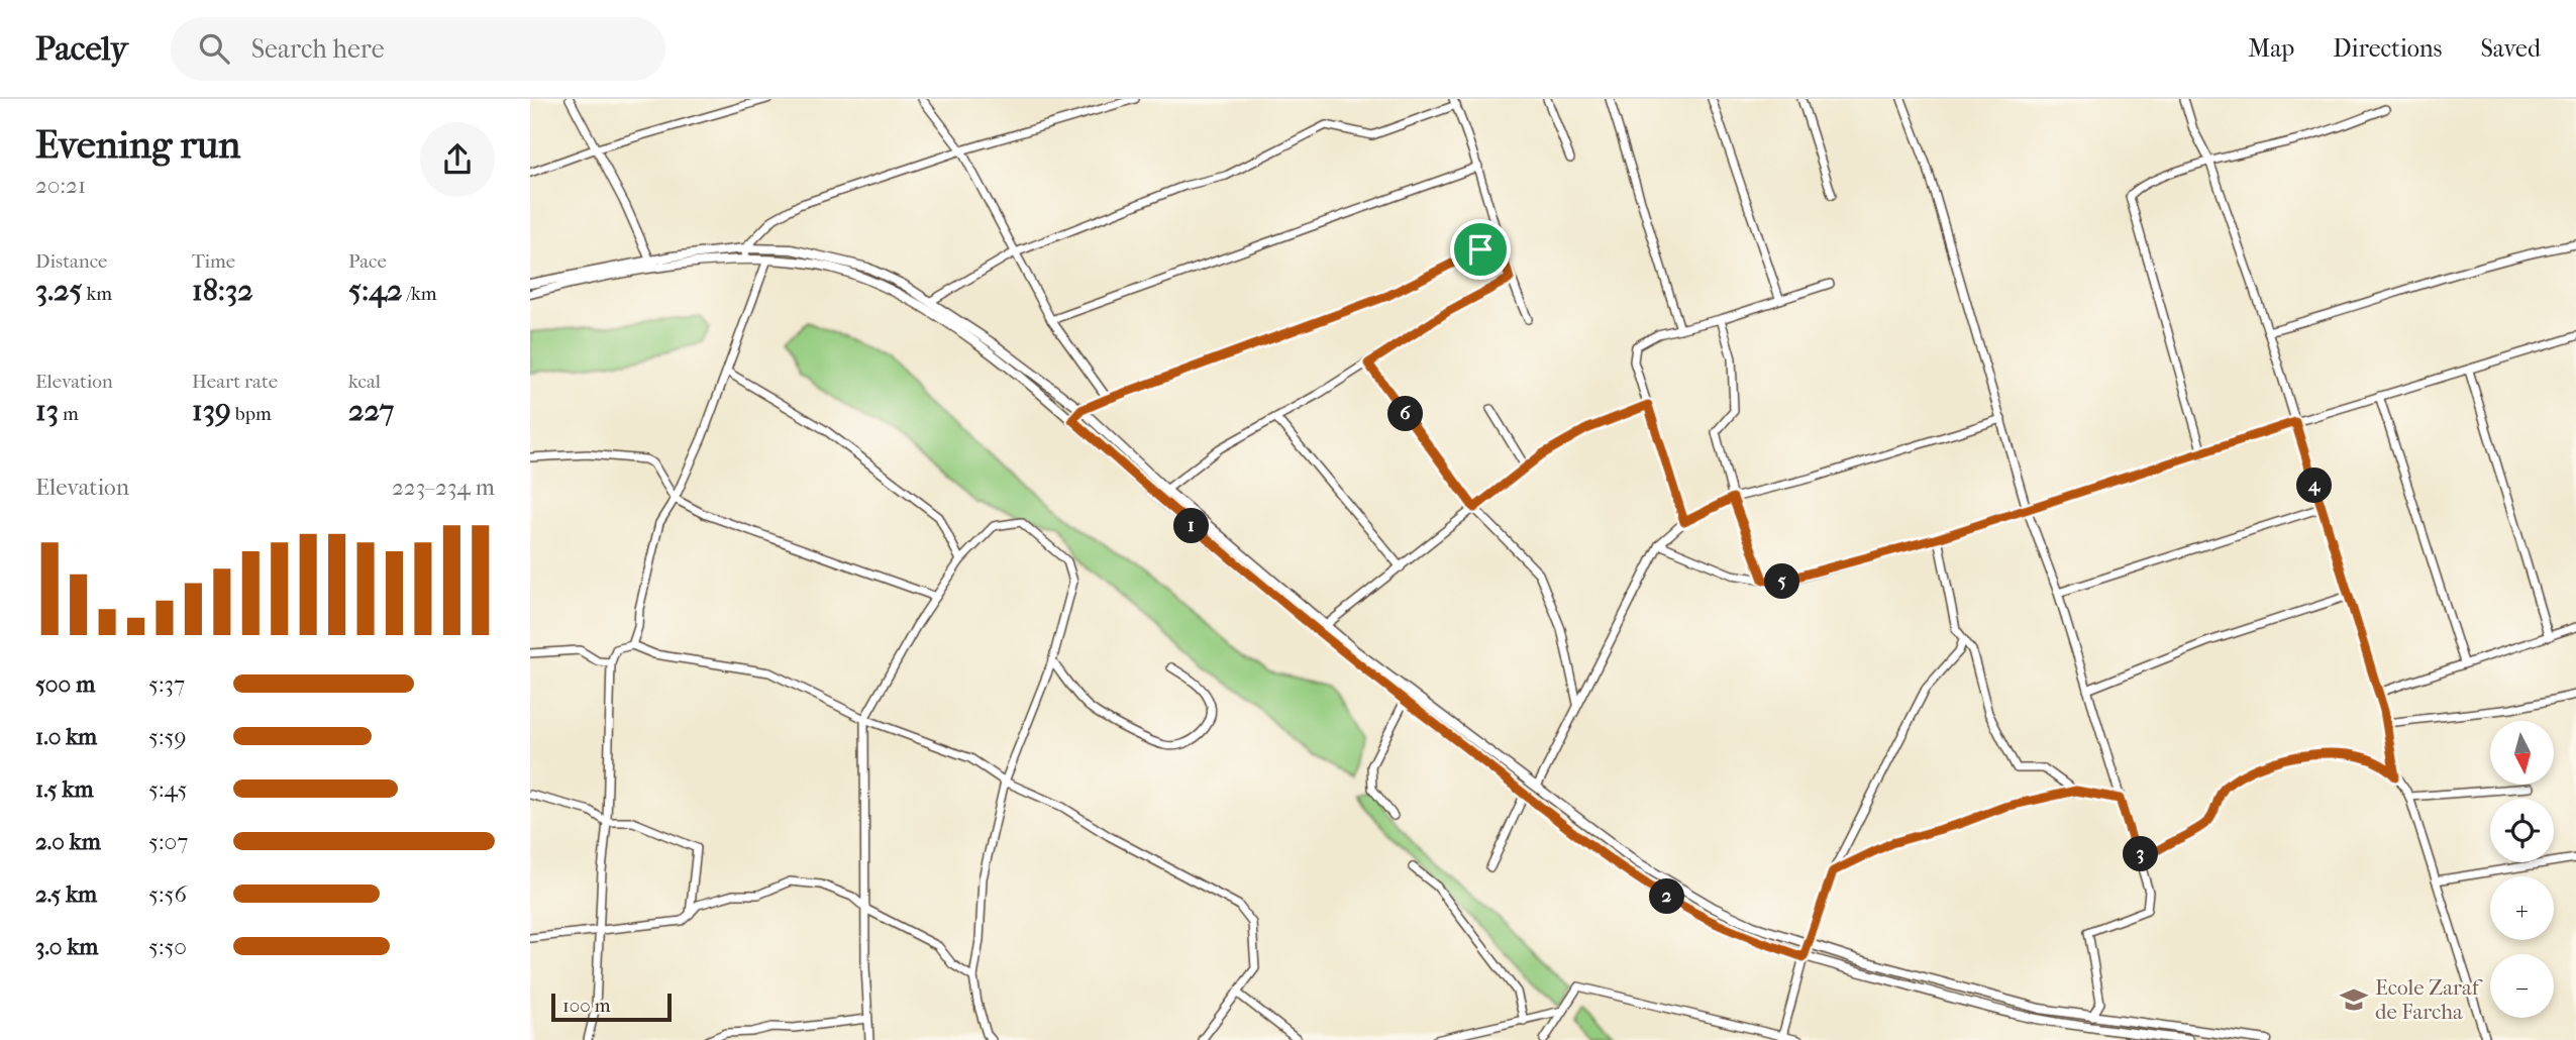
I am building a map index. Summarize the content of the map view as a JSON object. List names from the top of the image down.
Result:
{
  "places": {
    "school or university": ["Ecole Zaraf de Farcha"]
  },
  "scale_bar": "100 m",
  "north": "bottom",
  "page": {
    "header": "Pacely",
    "search": "Search here",
    "nav": ["Map", "Directions", "Saved"],
    "heading": ["Evening run", "20:21"],
    "stats": [
      ["Distance", "3.25 km"],
      ["Time", "18:32"],
      ["Pace", "5:42 /km"],
      ["Elevation", "13 m"],
      ["Heart rate", "139 bpm"],
      ["kcal", "227"]
    ],
    "pins": [
      "6",
      "4",
      "1",
      "5",
      "3",
      "2"
    ],
    "chart": ["Elevation", "223–234 m"],
    "list": [
      {
        "name": "500 m",
        "note": "5:37"
      },
      {
        "name": "1.0 km",
        "note": "5:59"
      },
      {
        "name": "1.5 km",
        "note": "5:45"
      },
      {
        "name": "2.0 km",
        "note": "5:07"
      },
      {
        "name": "2.5 km",
        "note": "5:56"
      },
      {
        "name": "3.0 km",
        "note": "5:50"
      }
    ],
    "map_buttons": ["+", "−"],
    "scale": "100 m"
  }
}
